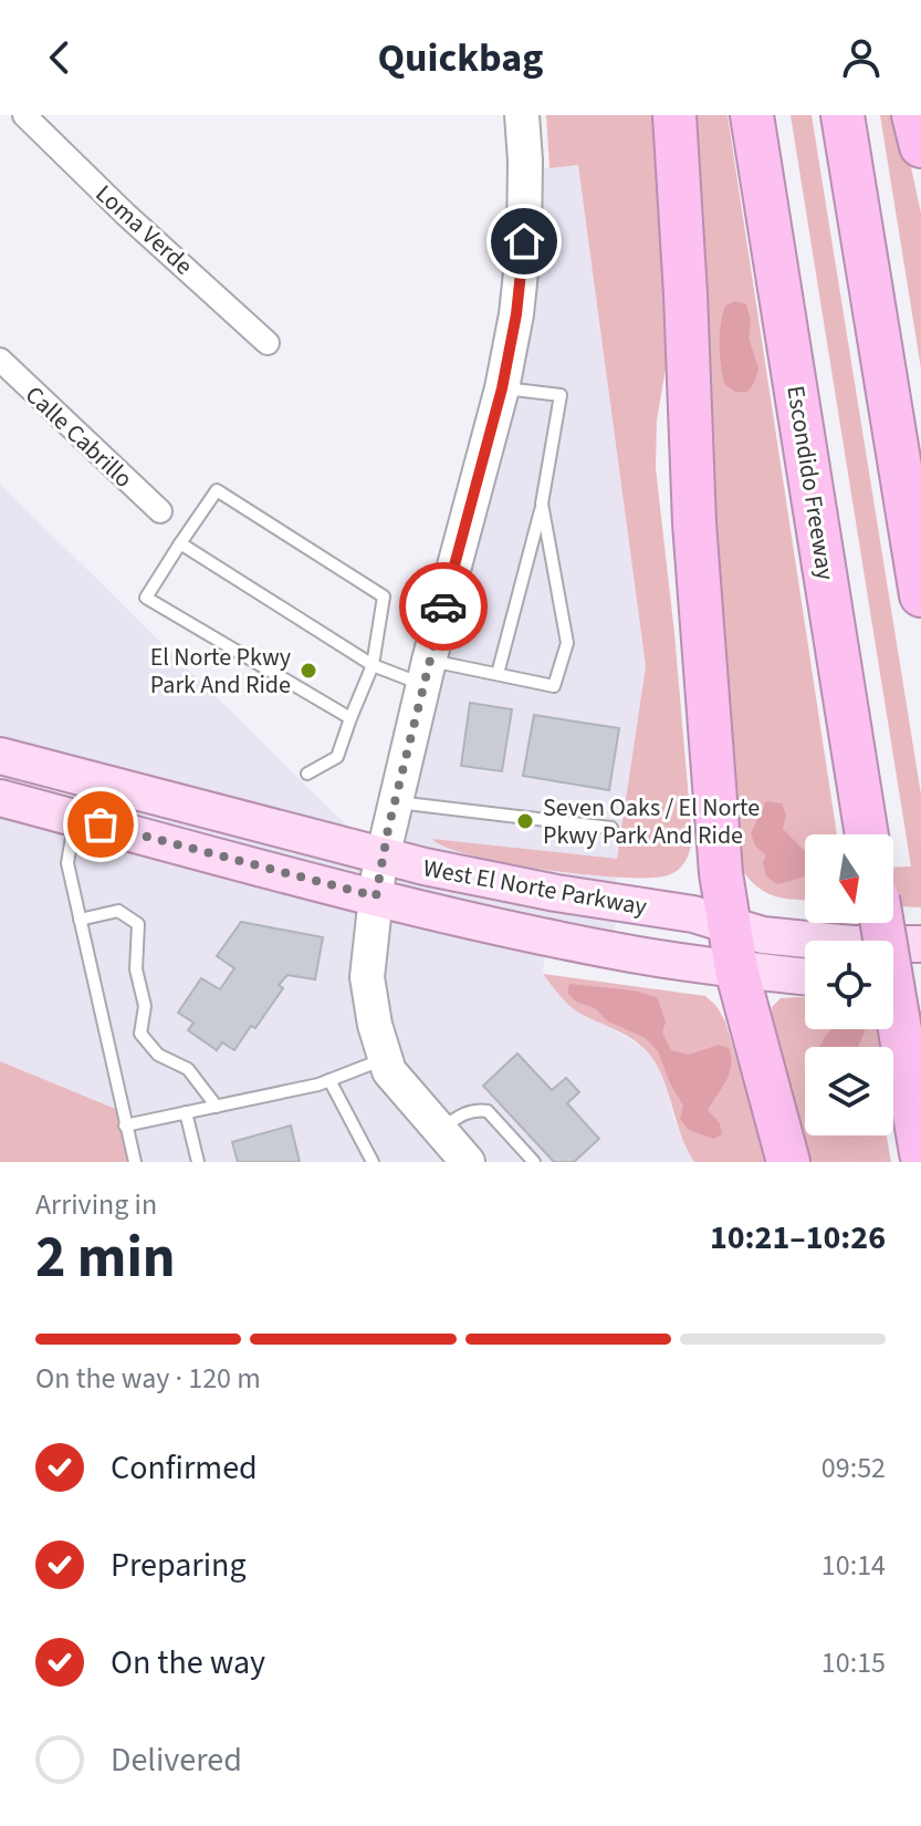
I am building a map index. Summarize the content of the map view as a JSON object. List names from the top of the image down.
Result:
{
  "streets": {
    "highway": ["Escondido Freeway"],
    "main road": ["West El Norte Parkway"],
    "street": ["Loma Verde", "Calle Cabrillo"]
  },
  "places": ["El Norte Pkwy Park And Ride", "Seven Oaks / El Norte Pkwy Park And Ride"],
  "north": "bottom",
  "page": {
    "header": "Quickbag",
    "heading": ["2 min", "Arriving in", "10:21–10:26"],
    "bar": "On the way · 120 m",
    "list": [
      ["Confirmed", "09:52"],
      ["Preparing", "10:14"],
      ["On the way", "10:15"],
      "Delivered"
    ]
  }
}
